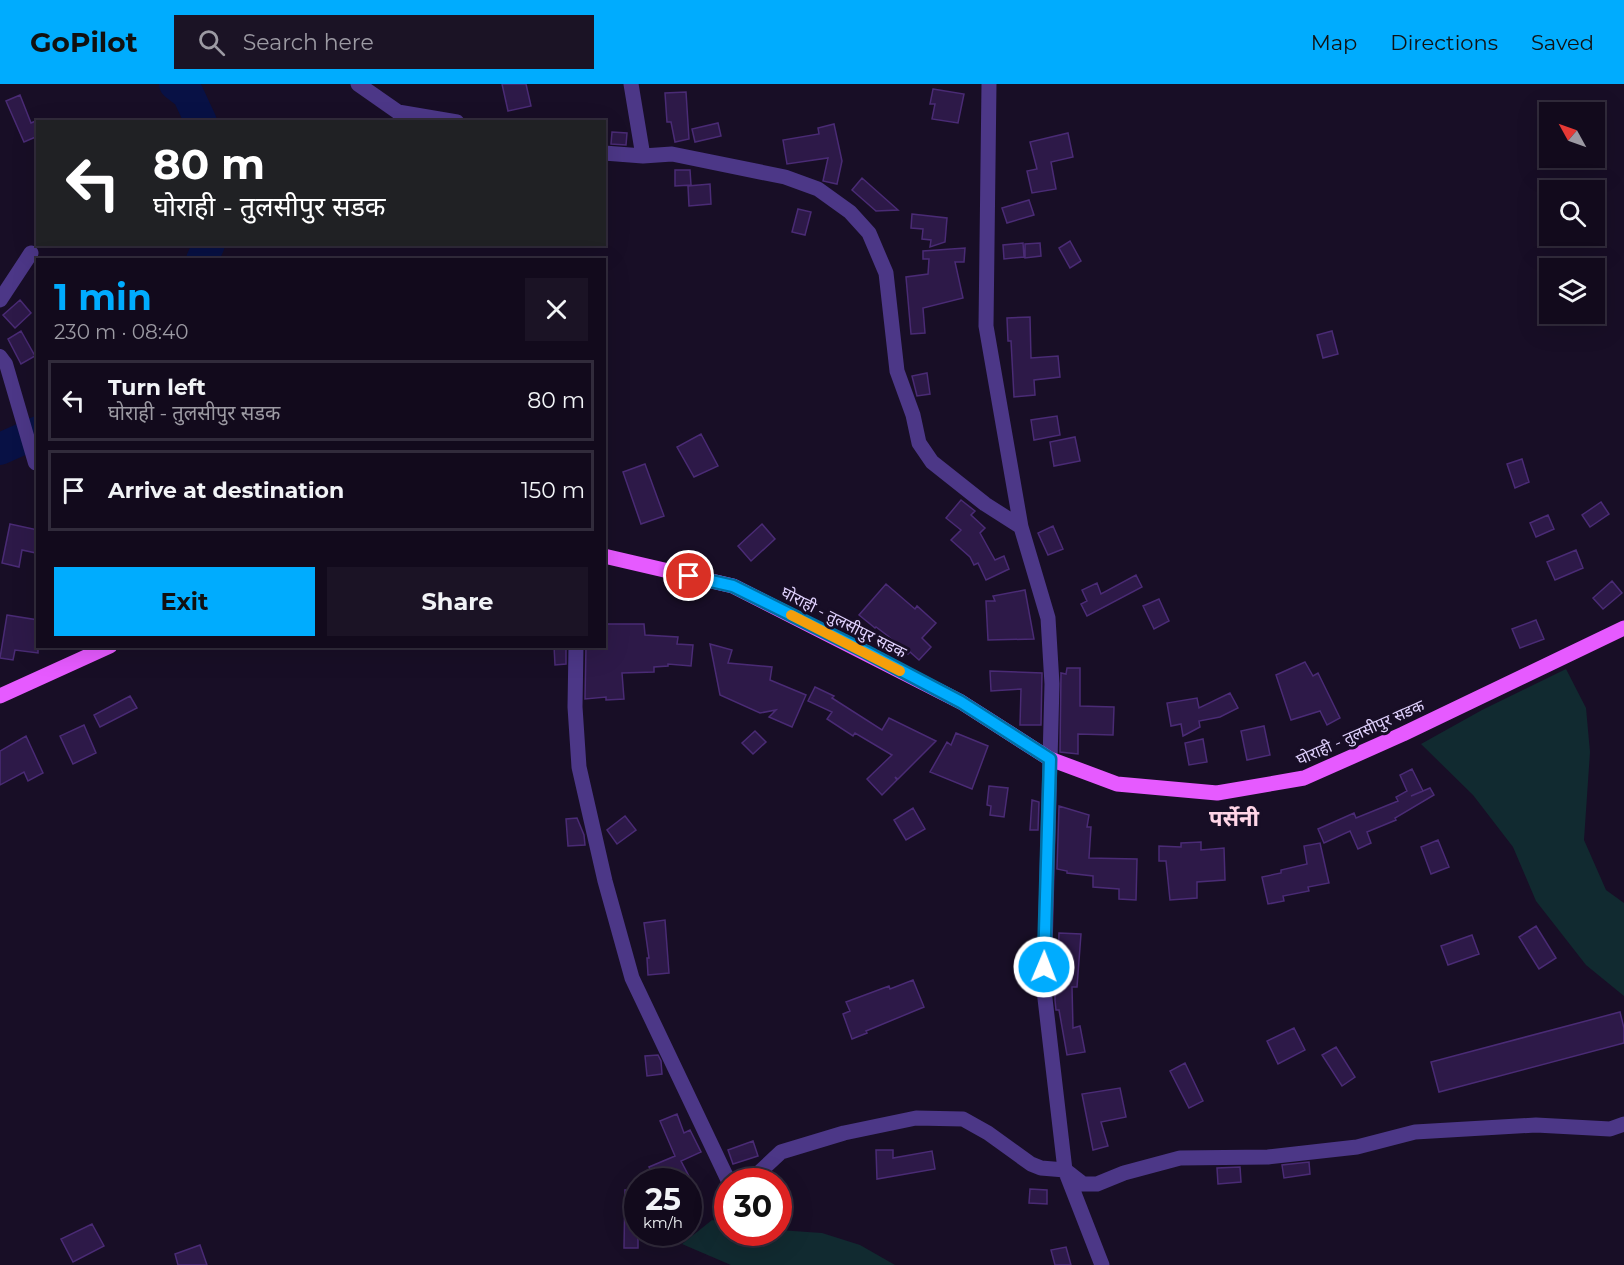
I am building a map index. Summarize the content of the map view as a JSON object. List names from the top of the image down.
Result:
{
  "streets": {
    "main road": ["घोराही - तुलसीपुर सडक"]
  },
  "districts": ["पर्सेनी"],
  "north": "top left",
  "page": {
    "header": "GoPilot",
    "search": "Search here",
    "nav": ["Map", "Directions", "Saved"],
    "turn": ["80 m", "घोराही - तुलसीपुर सडक"],
    "heading": ["1 min", "230 m · 08:40"],
    "list": [
      {
        "name": "Turn left",
        "note": "घोराही - तुलसीपुर सडक",
        "value": "80 m"
      },
      {
        "name": "Arrive at destination",
        "value": "150 m"
      }
    ],
    "buttons": ["Exit", "Share"],
    "speed": "25 km/h",
    "limit": "30"
  }
}
